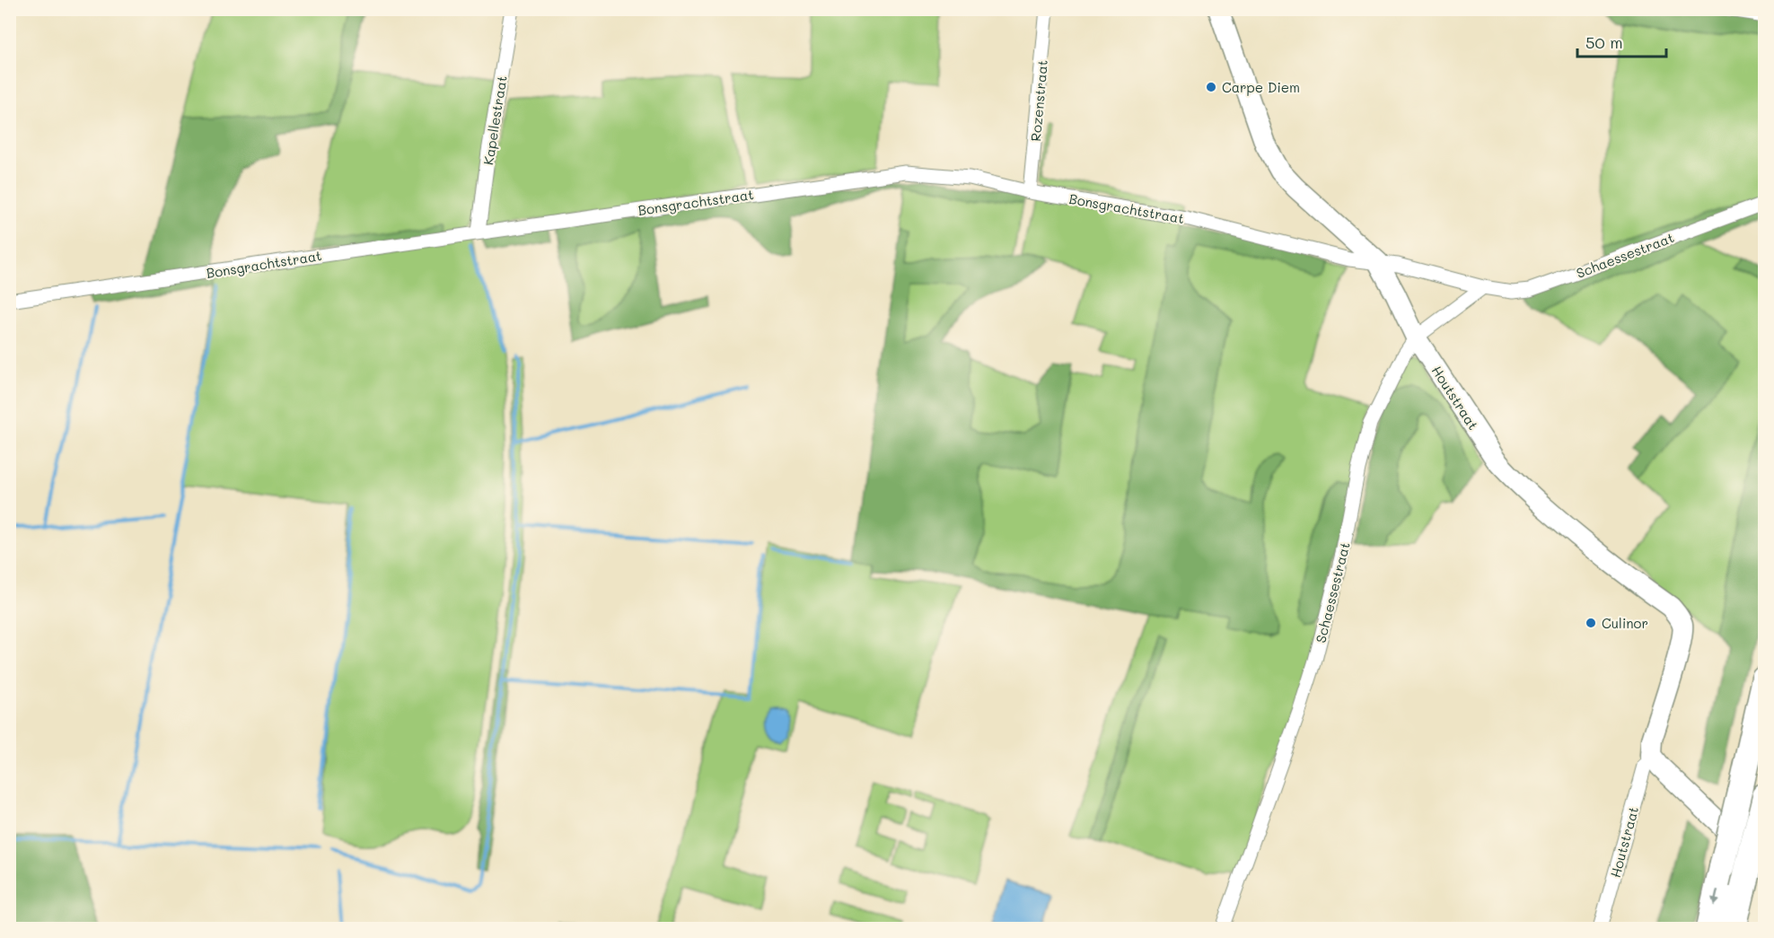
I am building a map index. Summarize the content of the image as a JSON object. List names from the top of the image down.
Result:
{
  "streets": {
    "street": [
      "Rozenstraat",
      "Kapellestraat",
      "Bonsgrachtstraat",
      "Schaessestraat",
      "Houtstraat"
    ]
  },
  "crossings": [
    ["Rozenstraat", "Bonsgrachtstraat"],
    ["Kapellestraat", "Bonsgrachtstraat"],
    ["Bonsgrachtstraat", "Schaessestraat"],
    ["Bonsgrachtstraat", "Houtstraat"],
    ["Schaessestraat", "Houtstraat"]
  ],
  "places": ["Carpe Diem", "Culinor"],
  "scale_bar": "50 m"
}
